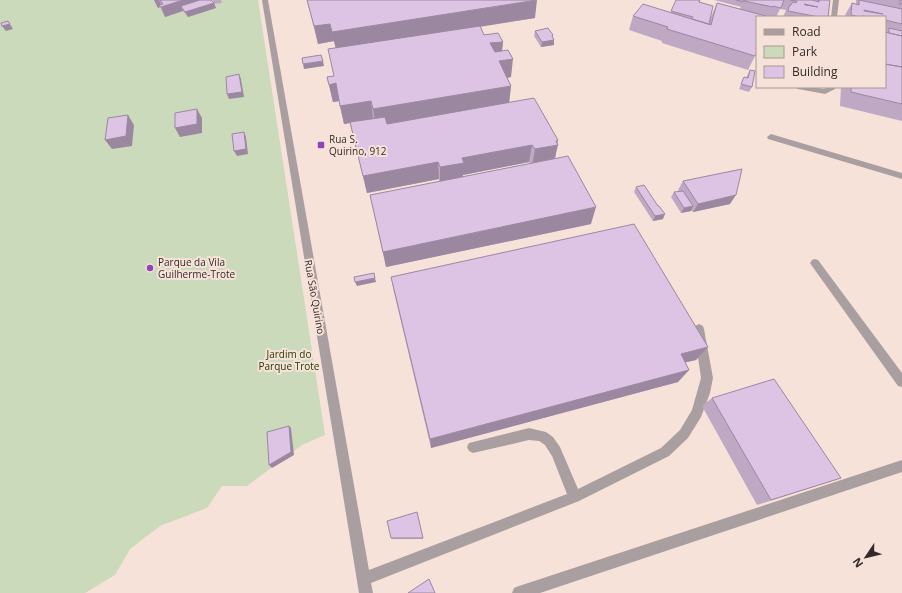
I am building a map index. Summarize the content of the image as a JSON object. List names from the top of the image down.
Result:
{
  "streets": {
    "street": ["Rua São Quirino"]
  },
  "parks": ["Jardim do Parque Trote"],
  "places": {
    "transit": ["Rua S. Quirino, 912"],
    "other": ["Parque da Vila Guilherme-Trote"]
  },
  "legend": ["Road", "Park", "Building"],
  "north": "bottom left"
}
